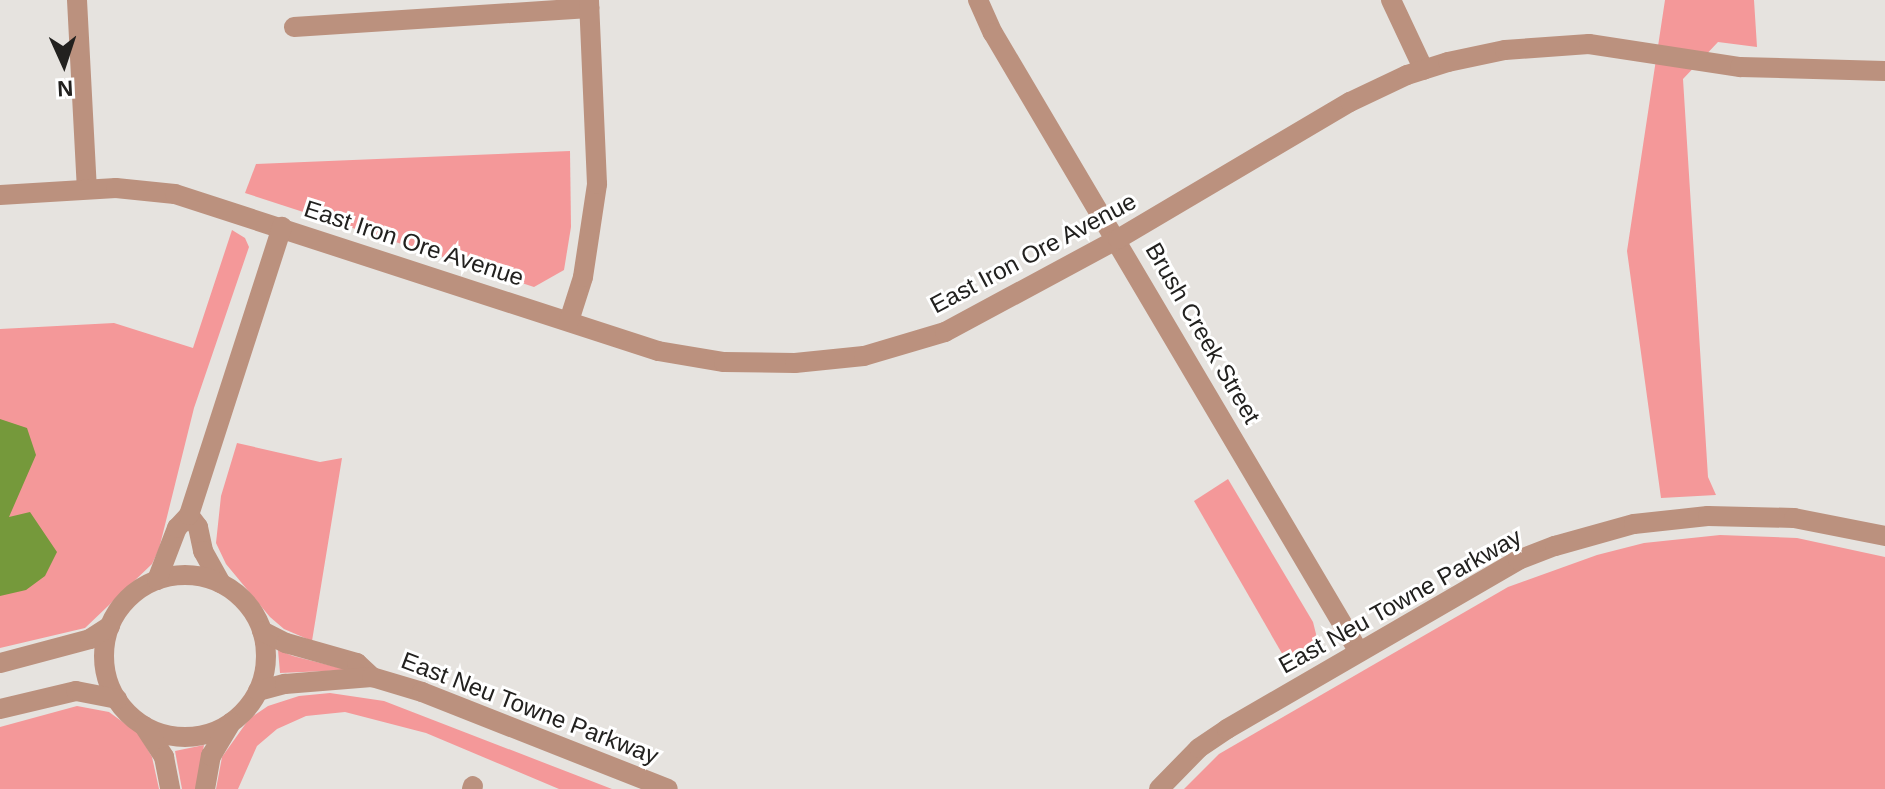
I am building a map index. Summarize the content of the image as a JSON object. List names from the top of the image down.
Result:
{
  "streets": {
    "street": ["East Iron Ore Avenue", "Brush Creek Street", "East Neu Towne Parkway"]
  },
  "crossings": [
    ["East Iron Ore Avenue", "Brush Creek Street"],
    ["Brush Creek Street", "East Neu Towne Parkway"]
  ],
  "north": "bottom"
}
